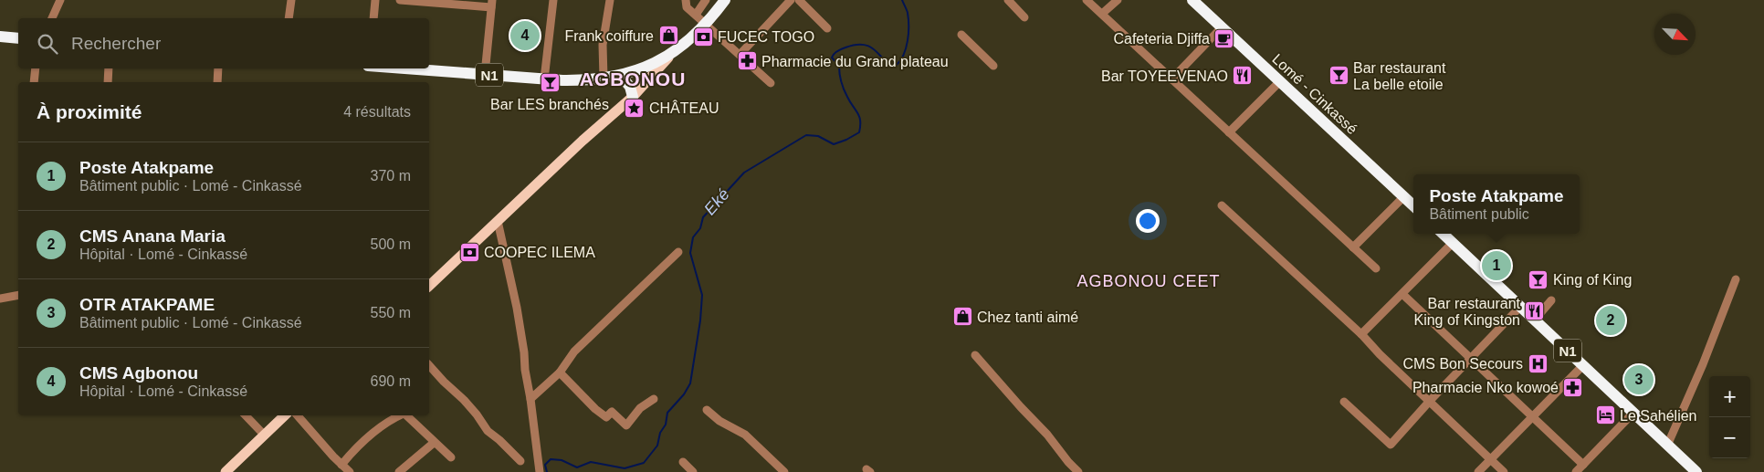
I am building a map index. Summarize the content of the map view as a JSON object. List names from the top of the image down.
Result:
{
  "streets": {
    "highway": ["N1", "Lomé - Cinkassé"]
  },
  "districts": ["AGBONOU", "AGBONOU CEET"],
  "water": ["Eké"],
  "places": {
    "shop": ["Frank coiffure", "Chez tanti aimé"],
    "bank": ["FUCEC TOGO", "COOPEC ILEMA"],
    "cafe": ["Cafeteria Djiffa"],
    "pharmacy": ["Pharmacie du Grand plateau", "Pharmacie Nko kowoé"],
    "restaurant": ["Bar TOYEEVENAO", "Bar restaurant King of Kingston"],
    "bar": ["Bar restaurant La belle etoile", "Bar LES branchés", "King of King"],
    "place": ["CHÂTEAU"],
    "hospital": ["CMS Bon Secours"],
    "hotel": ["Le Sahélien"]
  },
  "north": "bottom right",
  "page": {
    "search": "Rechercher",
    "pins": [
      "4",
      "1",
      "2",
      "3"
    ],
    "heading": ["À proximité", "4 résultats"],
    "list": [
      {
        "mark": "1",
        "name": "Poste Atakpame",
        "note": "Bâtiment public · Lomé - Cinkassé",
        "value": "370 m"
      },
      {
        "mark": "2",
        "name": "CMS Anana Maria",
        "note": "Hôpital · Lomé - Cinkassé",
        "value": "500 m"
      },
      {
        "mark": "3",
        "name": "OTR ATAKPAME",
        "note": "Bâtiment public · Lomé - Cinkassé",
        "value": "550 m"
      },
      {
        "mark": "4",
        "name": "CMS Agbonou",
        "note": "Hôpital · Lomé - Cinkassé",
        "value": "690 m"
      }
    ],
    "popup": ["Poste Atakpame", "Bâtiment public"],
    "map_buttons": ["+", "−"]
  }
}
